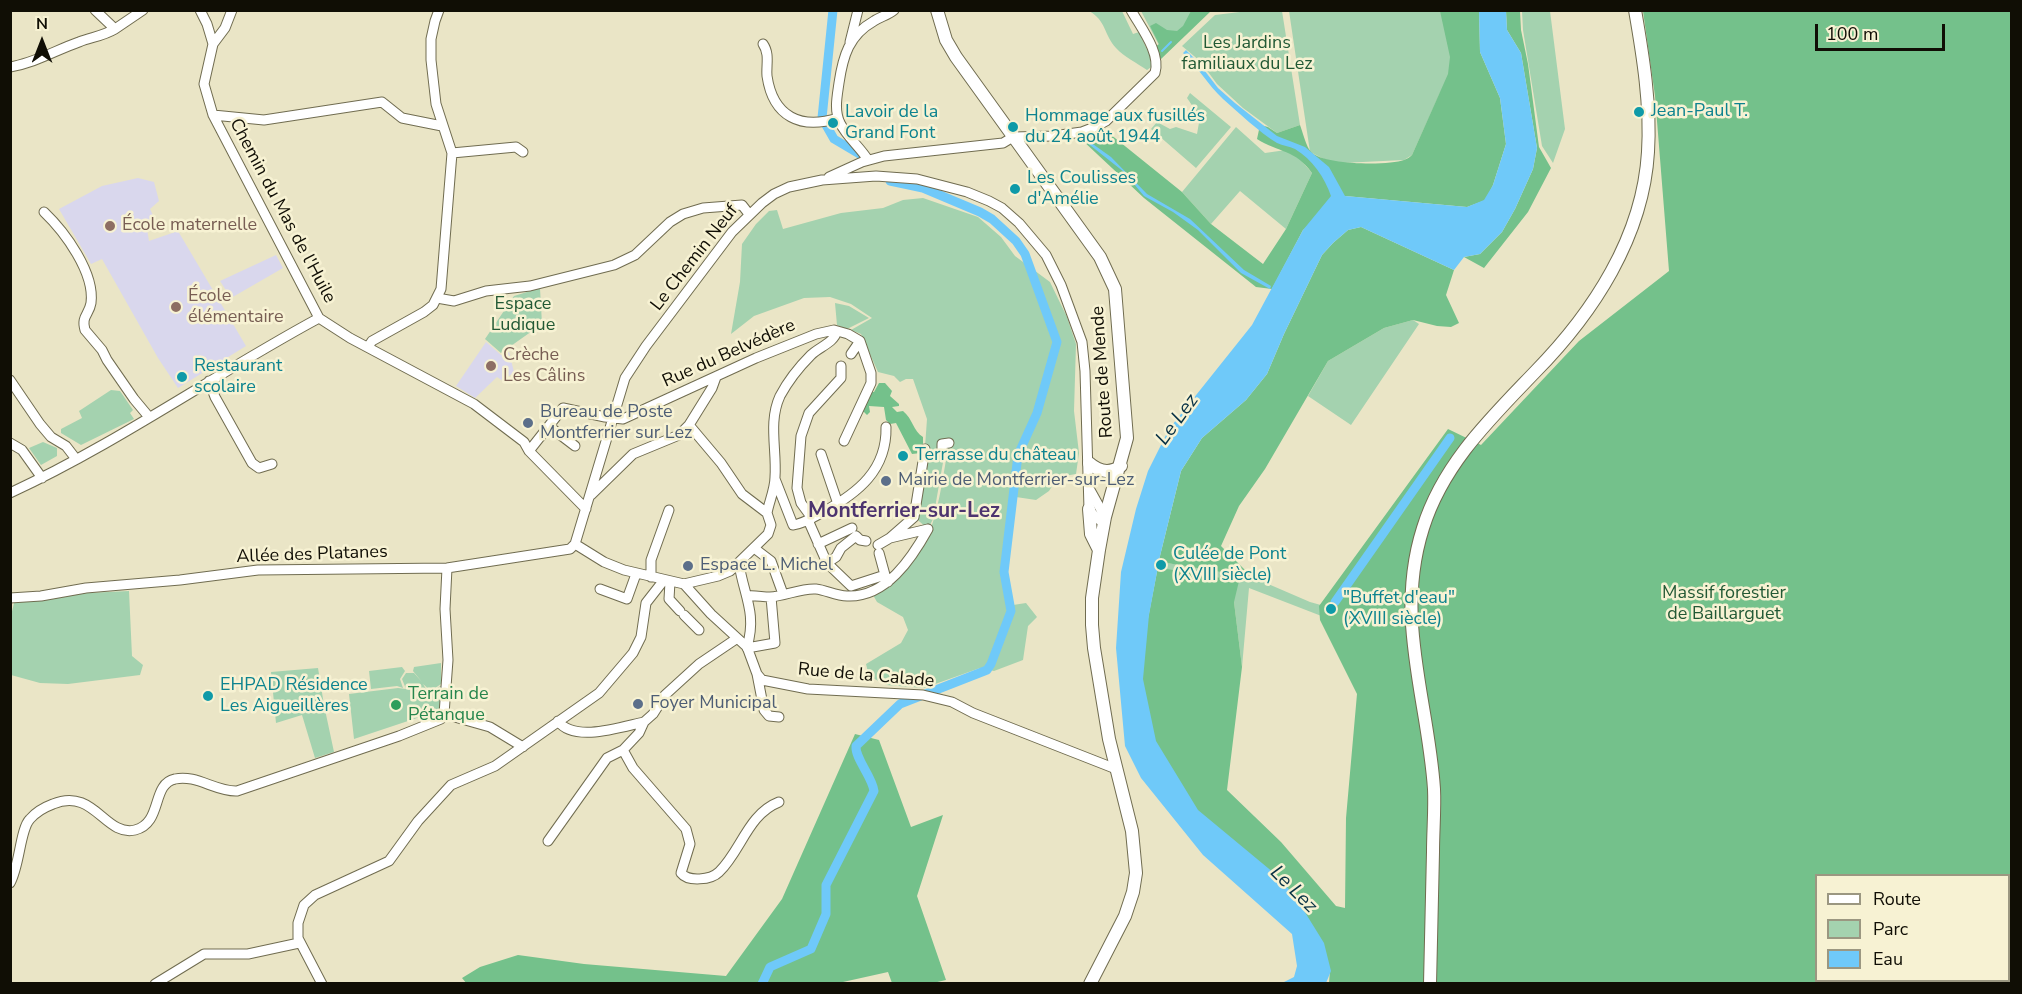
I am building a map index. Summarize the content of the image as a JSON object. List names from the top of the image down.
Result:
{
  "streets": {
    "street": [
      "Chemin du Mas de l'Huile",
      "Le Chemin Neuf",
      "Rue du Belvédère",
      "Route de Mende",
      "Allée des Platanes",
      "Rue de la Calade"
    ]
  },
  "crossings": [
    ["Chemin du Mas de l'Huile", "Le Chemin Neuf"],
    ["Le Chemin Neuf", "Rue du Belvédère"],
    ["Le Chemin Neuf", "Route de Mende"],
    ["Le Chemin Neuf", "Allée des Platanes"],
    ["Route de Mende", "Rue de la Calade"]
  ],
  "districts": ["Montferrier-sur-Lez"],
  "water": ["Le Lez"],
  "parks": ["Les Jardins familiaux du Lez", "Espace Ludique", "Massif forestier de Baillarguet"],
  "places": [
    "Jean-Paul T.",
    "Lavoir de la Grand Font",
    "Hommage aux fusillés du 24 août 1944",
    "Les Coulisses d'Amélie",
    "École maternelle",
    "École élémentaire",
    "Crèche Les Câlins",
    "Restaurant scolaire",
    "Bureau de Poste Montferrier sur Lez",
    "Terrasse du château",
    "Mairie de Montferrier-sur-Lez",
    "Culée de Pont (XVIII siècle)",
    "Espace L. Michel",
    "\"Buffet d'eau\" (XVIII siècle)",
    "EHPAD Résidence Les Aigueillères",
    "Foyer Municipal",
    "Terrain de Pétanque"
  ],
  "legend": ["Route", "Parc", "Eau"],
  "scale_bar": "100 m",
  "north": "top"
}
